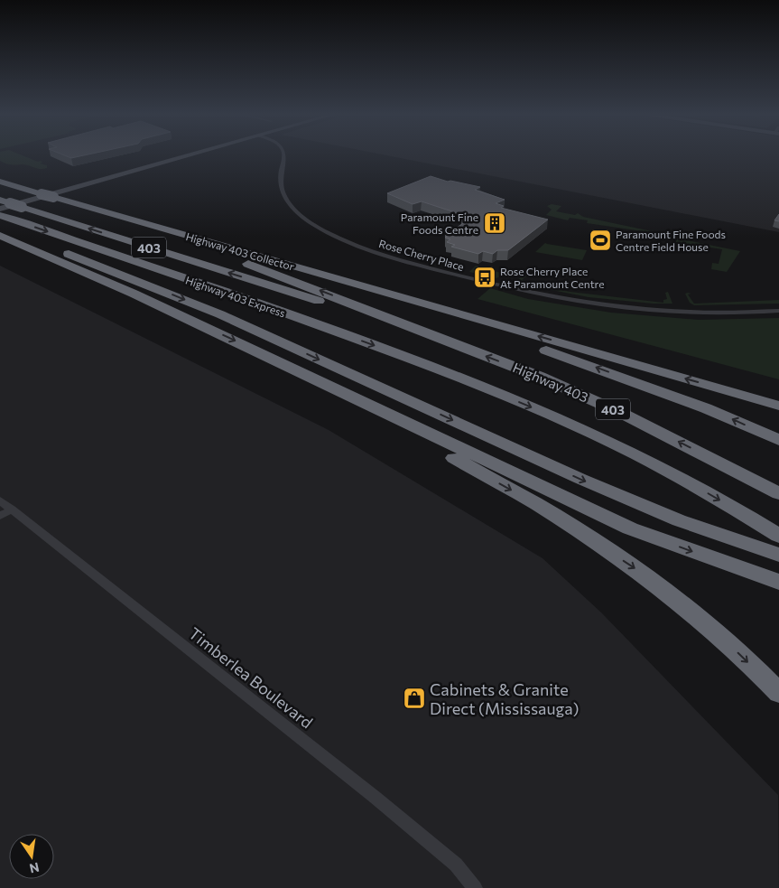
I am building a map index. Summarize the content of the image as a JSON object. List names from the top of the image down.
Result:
{
  "streets": {
    "highway": [
      "403",
      "Highway 403 Collector",
      "Highway 403 Express",
      "Highway 403"
    ],
    "street": ["Rose Cherry Place", "Timberlea Boulevard"]
  },
  "crossings": [
    ["Highway 403 Express", "Highway 403"]
  ],
  "places": {
    "building": ["Paramount Fine Foods Centre"],
    "sports": ["Paramount Fine Foods Centre Field House"],
    "bus stop": ["Rose Cherry Place At Paramount Centre"],
    "shop": ["Cabinets & Granite Direct (Mississauga)"]
  },
  "north": "bottom"
}
